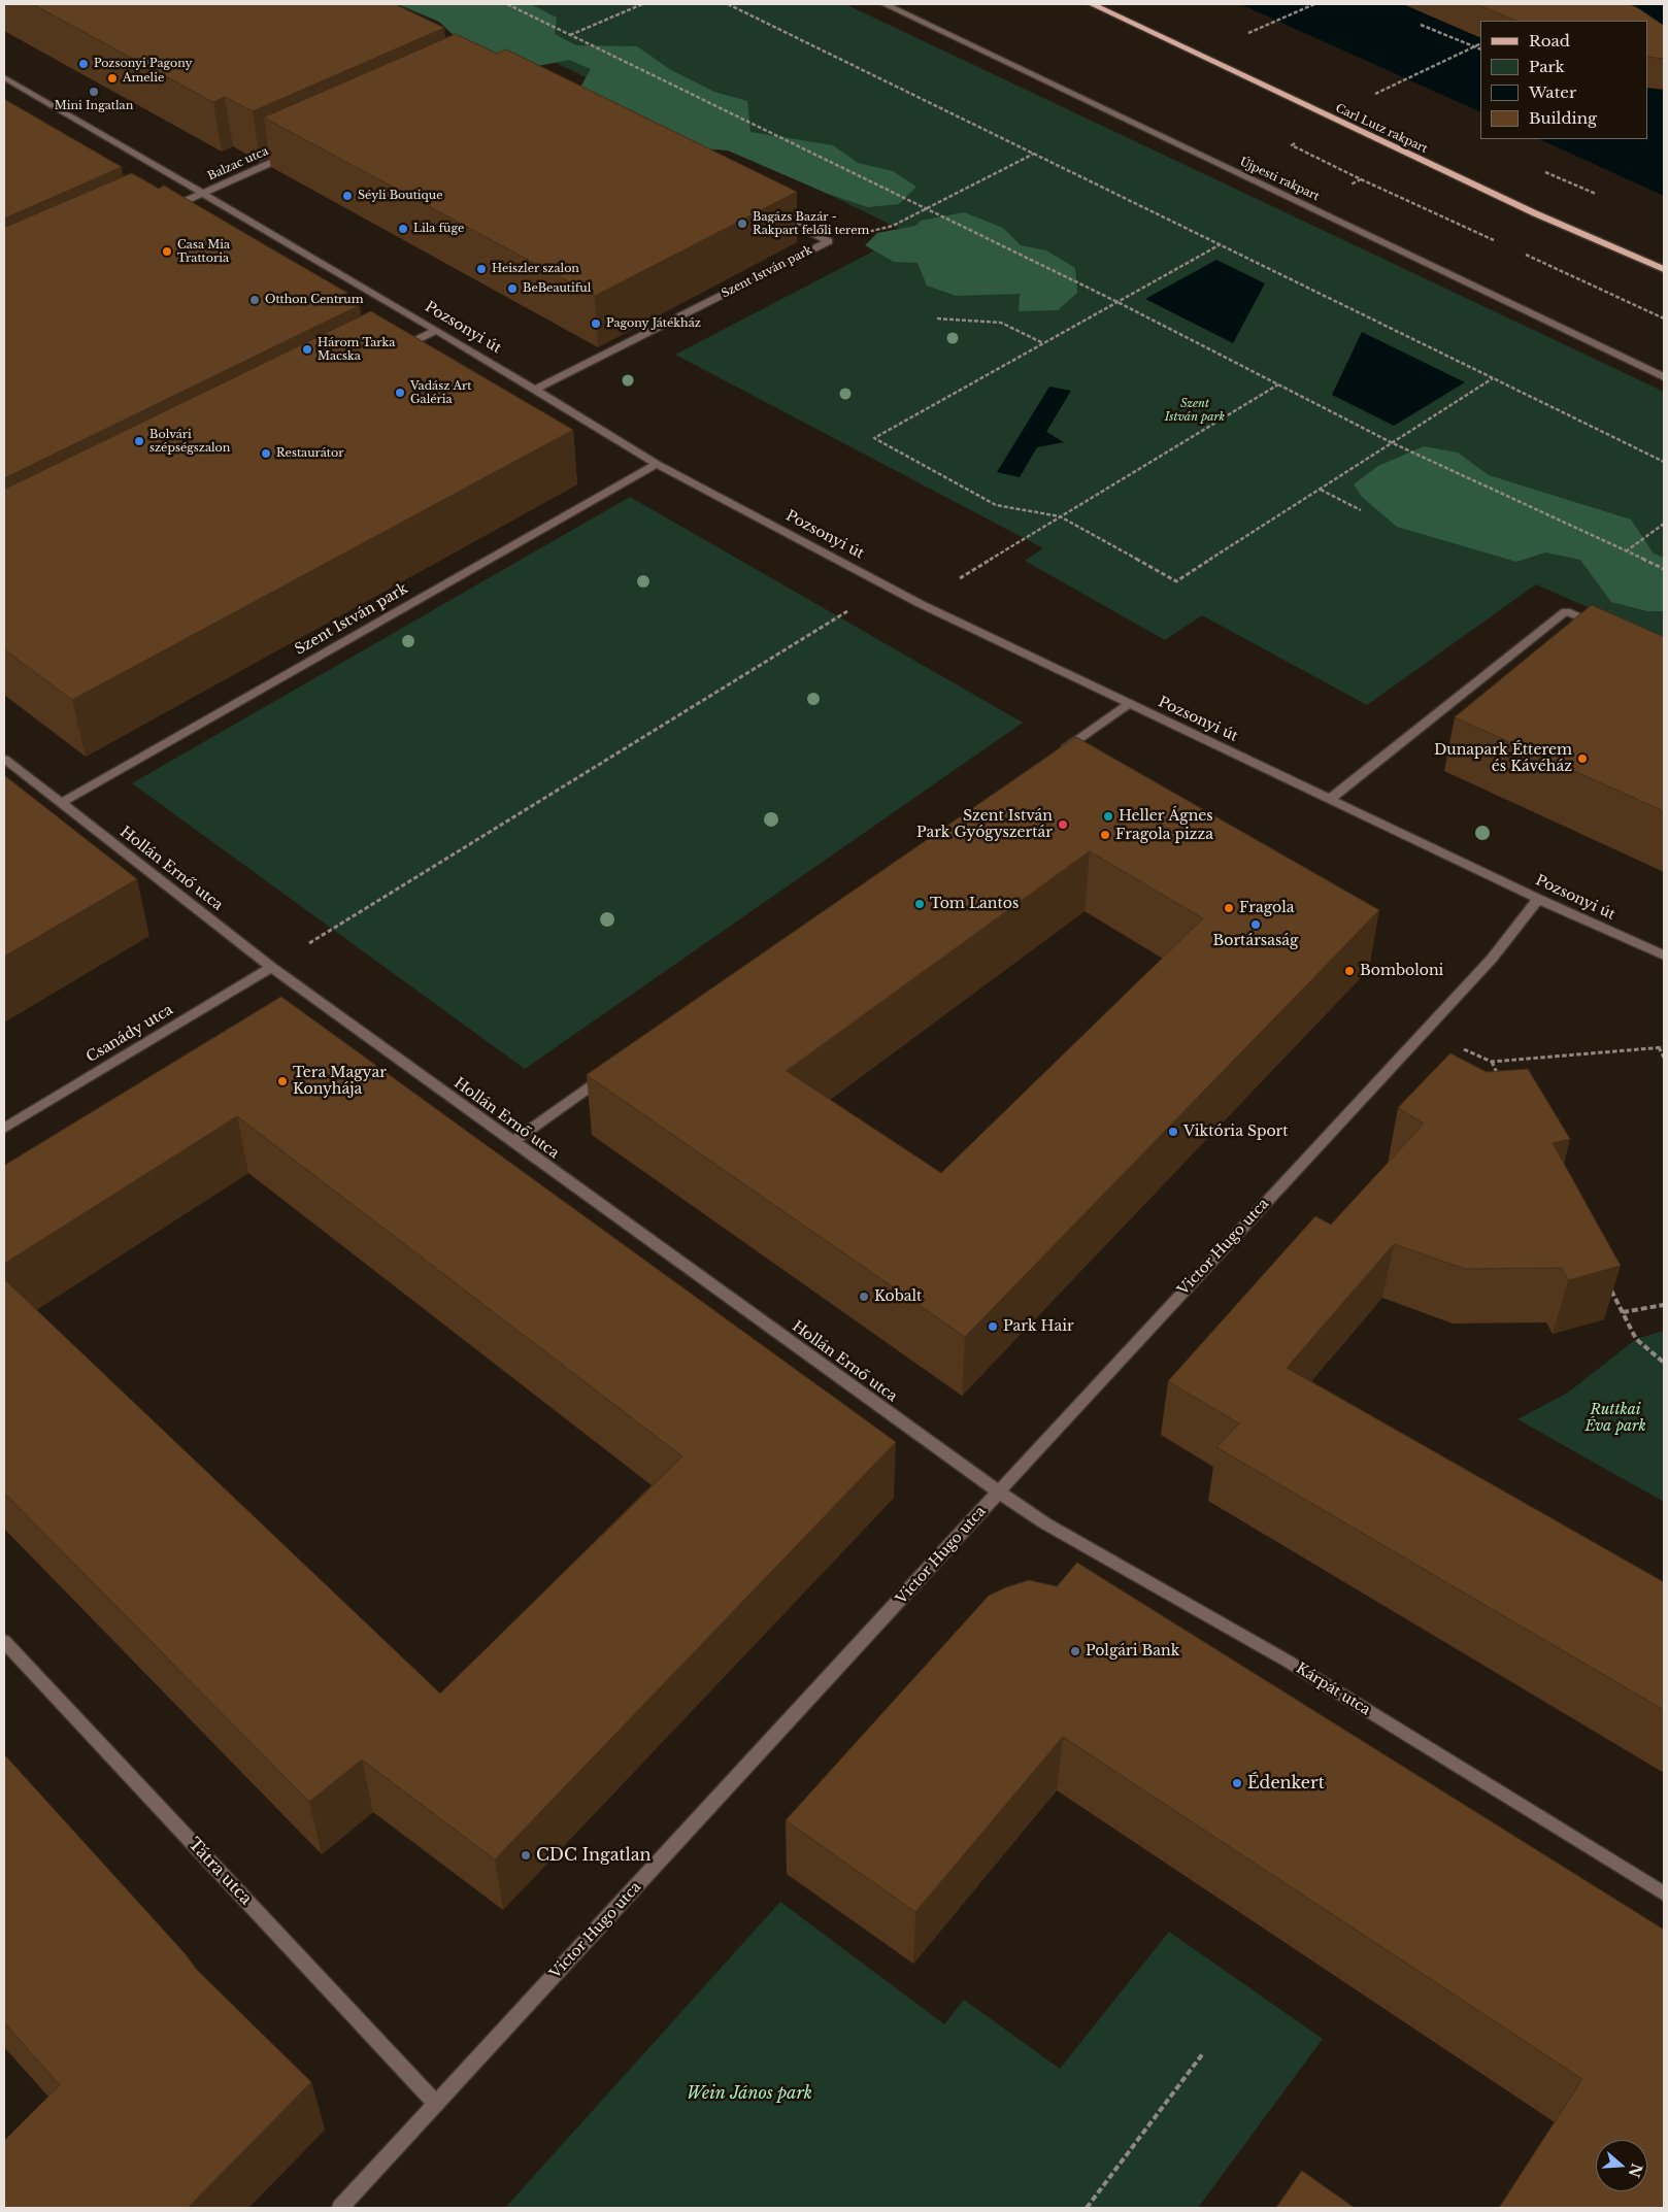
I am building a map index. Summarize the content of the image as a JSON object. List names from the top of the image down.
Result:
{
  "streets": {
    "main road": ["Carl Lutz rakpart"],
    "street": [
      "Balzac utca",
      "Újpesti rakpart",
      "Szent István park",
      "Pozsonyi út",
      "Hollán Ernő utca",
      "Csanády utca",
      "Victor Hugo utca",
      "Kárpát utca",
      "Tátra utca"
    ]
  },
  "crossings": [
    ["Balzac utca", "Pozsonyi út"],
    ["Szent István park", "Pozsonyi út"],
    ["Szent István park", "Hollán Ernő utca"],
    ["Pozsonyi út", "Victor Hugo utca"],
    ["Hollán Ernő utca", "Csanády utca"],
    ["Hollán Ernő utca", "Victor Hugo utca"],
    ["Hollán Ernő utca", "Kárpát utca"],
    ["Victor Hugo utca", "Kárpát utca"],
    ["Victor Hugo utca", "Tátra utca"]
  ],
  "parks": ["Szent István park", "Ruttkai Éva park", "Wein János park"],
  "places": [
    "Pozsonyi Pagony",
    "Amelie",
    "Mini Ingatlan",
    "Séyli Boutique",
    "Bagázs Bazár - Rakpart felőli terem",
    "Lila füge",
    "Casa Mia Trattoria",
    "Heiszler szalon",
    "BeBeautiful",
    "Otthon Centrum",
    "Pagony Játékház",
    "Három Tarka Macska",
    "Vadász Art Galéria",
    "Bolvári szépségszalon",
    "Restaurátor",
    "Dunapark Étterem és Kávéház",
    "Heller Ágnes",
    "Szent István Park Gyógyszertár",
    "Fragola pizza",
    "Tom Lantos",
    "Fragola",
    "Bortársaság",
    "Bomboloni",
    "Tera Magyar Konyhája",
    "Viktória Sport",
    "Kobalt",
    "Park Hair",
    "Polgári Bank",
    "Édenkert",
    "CDC Ingatlan"
  ],
  "legend": [
    "Road",
    "Park",
    "Water",
    "Building"
  ],
  "north": "right"
}
